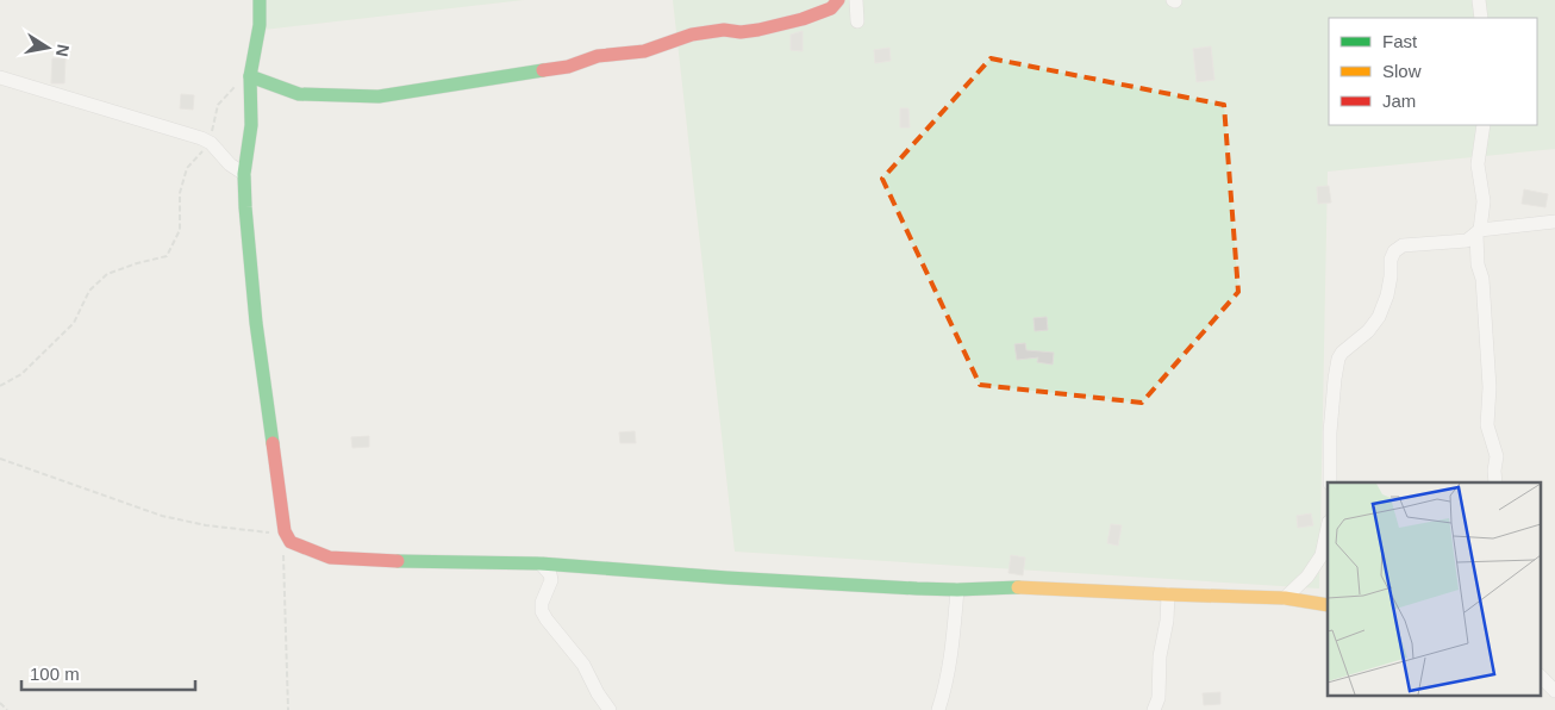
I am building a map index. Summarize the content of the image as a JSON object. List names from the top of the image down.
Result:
{
  "legend": ["Fast", "Slow", "Jam"],
  "scale_bar": "100 m",
  "north": "right"
}
